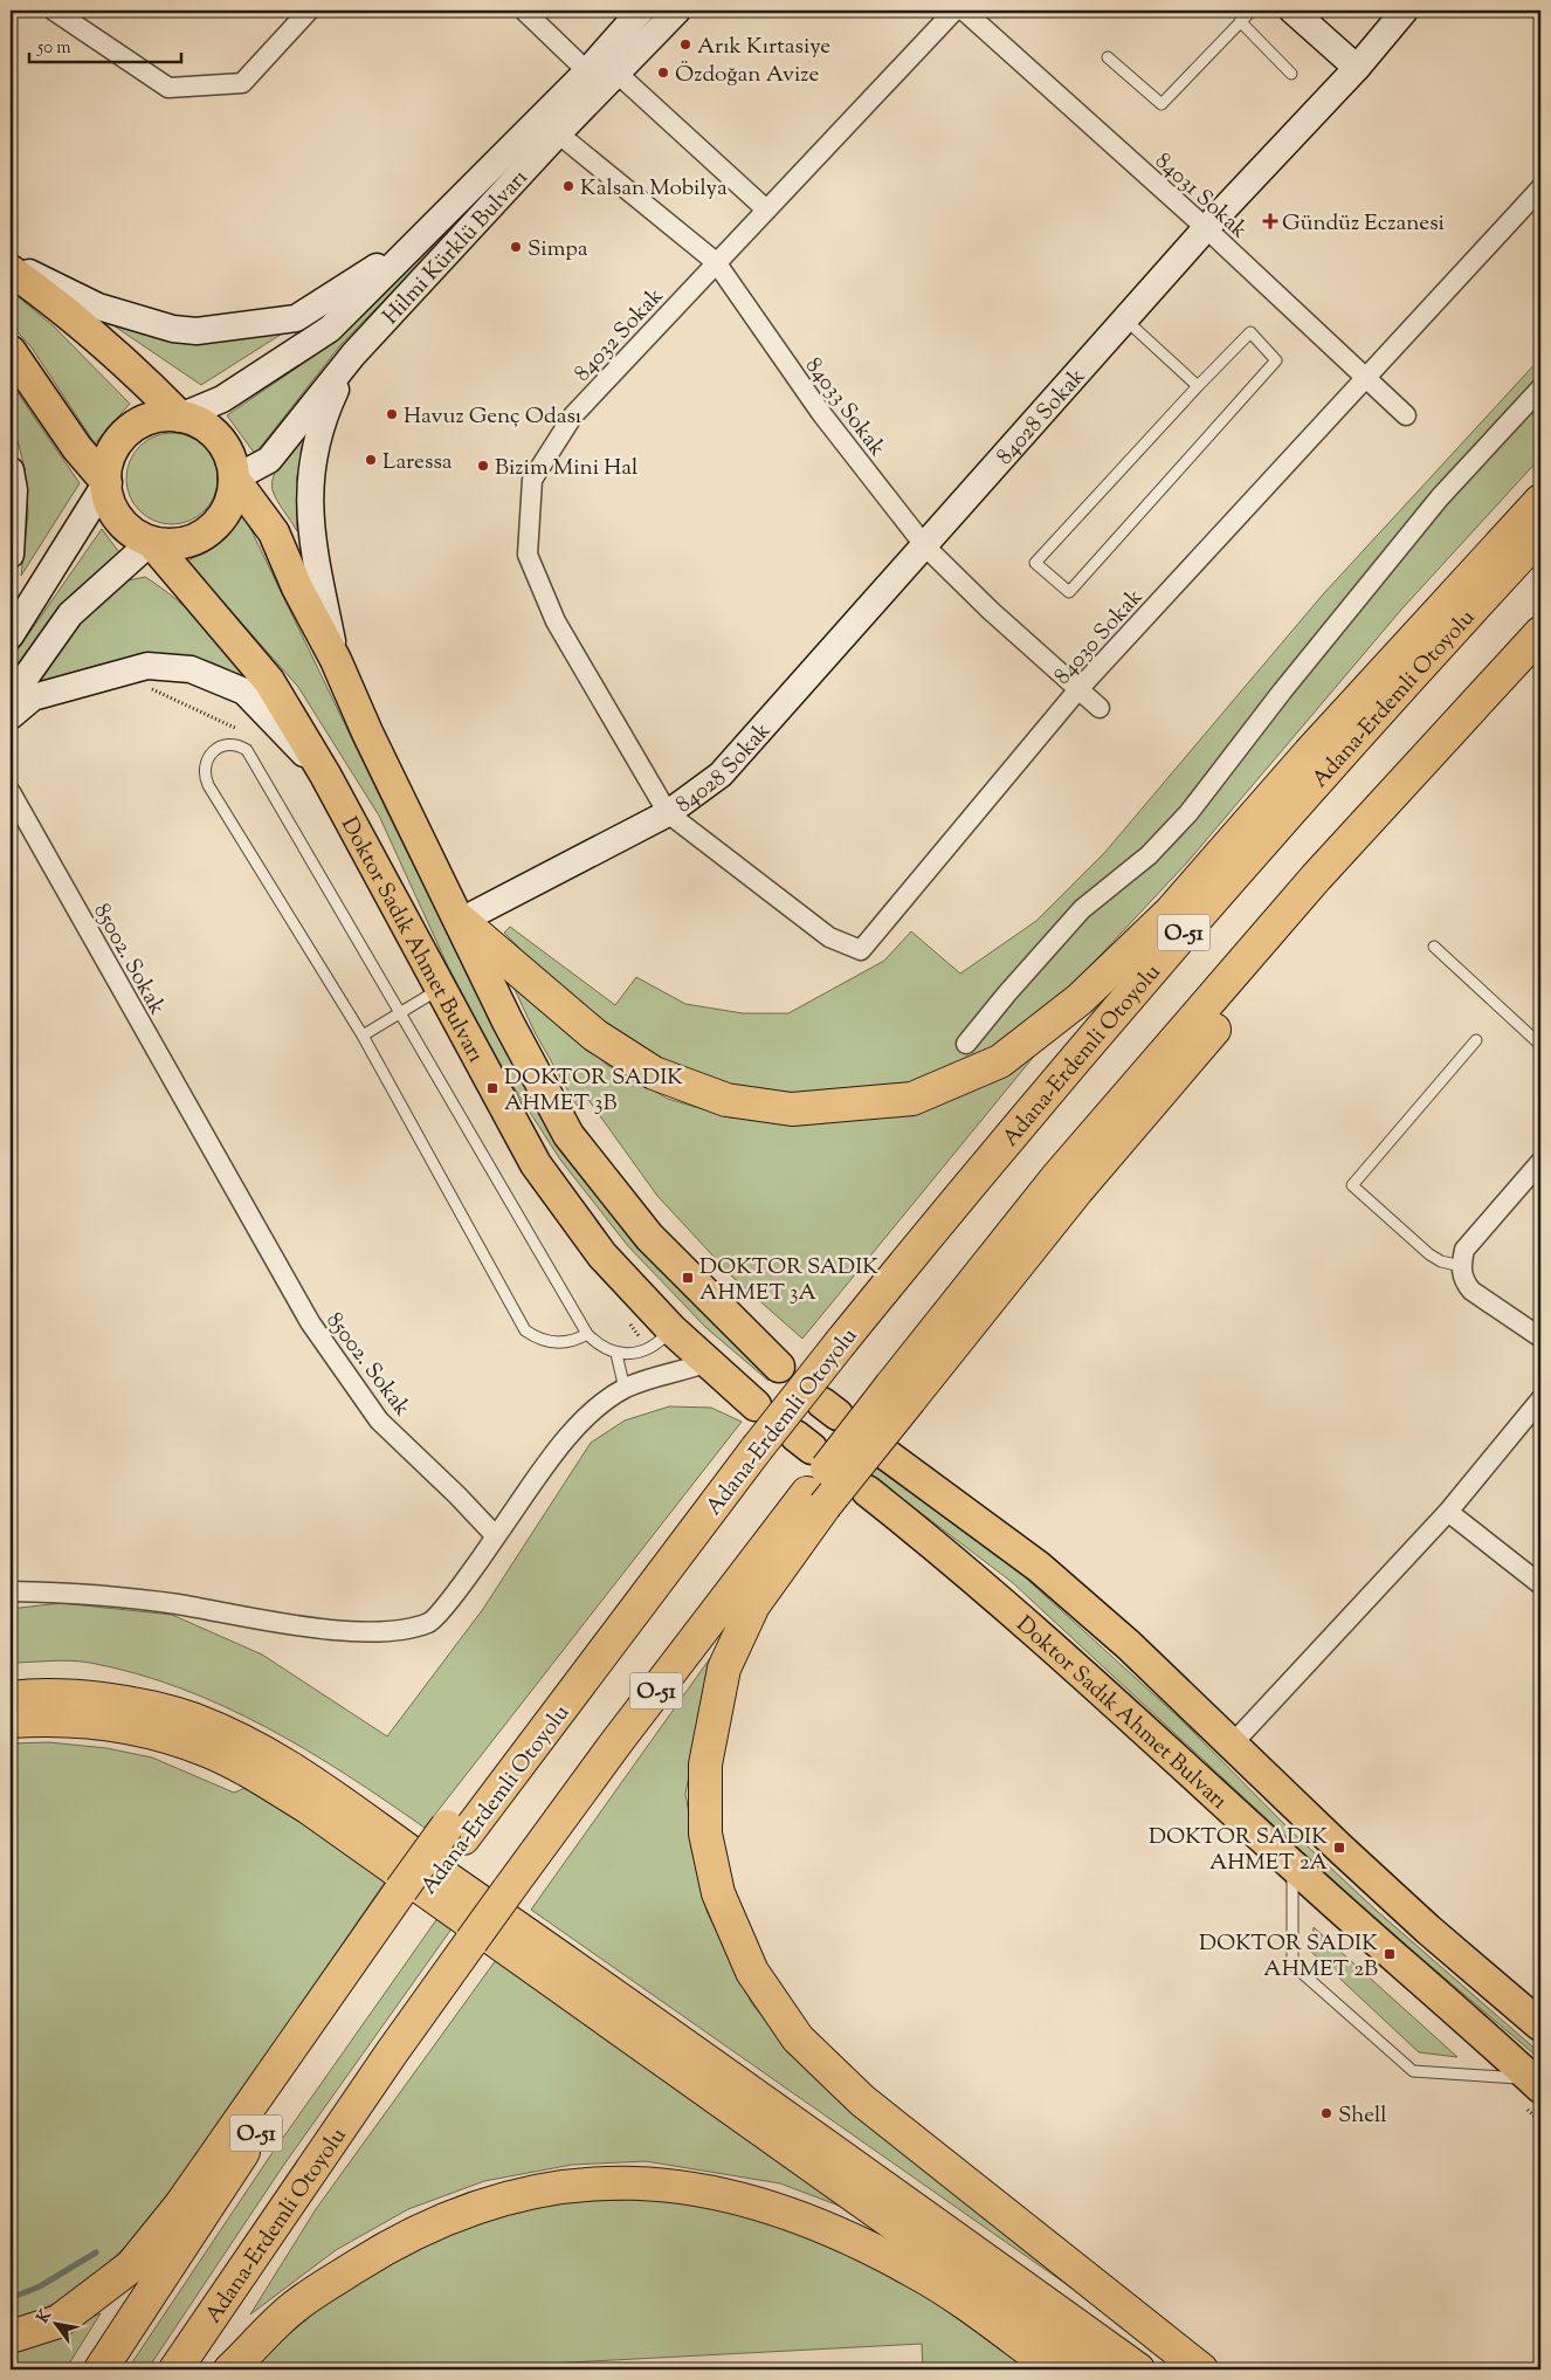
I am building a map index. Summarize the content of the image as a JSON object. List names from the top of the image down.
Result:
{
  "streets": {
    "highway": ["Adana-Erdemli Otoyolu", "O-51"],
    "main road": ["Hilmi Kürklü Bulvarı", "84028 Sokak", "Doktor Sadık Ahmet Bulvarı"],
    "street": [
      "84031 Sokak",
      "84032 Sokak",
      "84033 Sokak",
      "84030 Sokak",
      "85002. Sokak"
    ]
  },
  "crossings": [
    ["84031 Sokak", "84028 Sokak"],
    ["84031 Sokak", "84030 Sokak"],
    ["Hilmi Kürklü Bulvarı", "84033 Sokak"],
    ["Hilmi Kürklü Bulvarı", "Doktor Sadık Ahmet Bulvarı"],
    ["84032 Sokak", "84033 Sokak"],
    ["84032 Sokak", "84028 Sokak"],
    ["84032 Sokak", "84030 Sokak"],
    ["84033 Sokak", "84028 Sokak"],
    ["84033 Sokak", "84030 Sokak"],
    ["84028 Sokak", "84030 Sokak"],
    ["84028 Sokak", "Doktor Sadık Ahmet Bulvarı"]
  ],
  "places": {
    "other": [
      "Arık Kırtasiye",
      "Özdoğan Avize",
      "Kalsan Mobilya",
      "Simpa",
      "Havuz Genç Odası",
      "Laressa",
      "Bizim Mini Hal",
      "Shell"
    ],
    "health": ["Gündüz Eczanesi"],
    "transit": [
      "DOKTOR SADIK AHMET 3B",
      "DOKTOR SADIK AHMET 3A",
      "DOKTOR SADIK AHMET 2A",
      "DOKTOR SADIK AHMET 2B"
    ]
  },
  "scale_bar": "50 m",
  "north": "top left"
}
